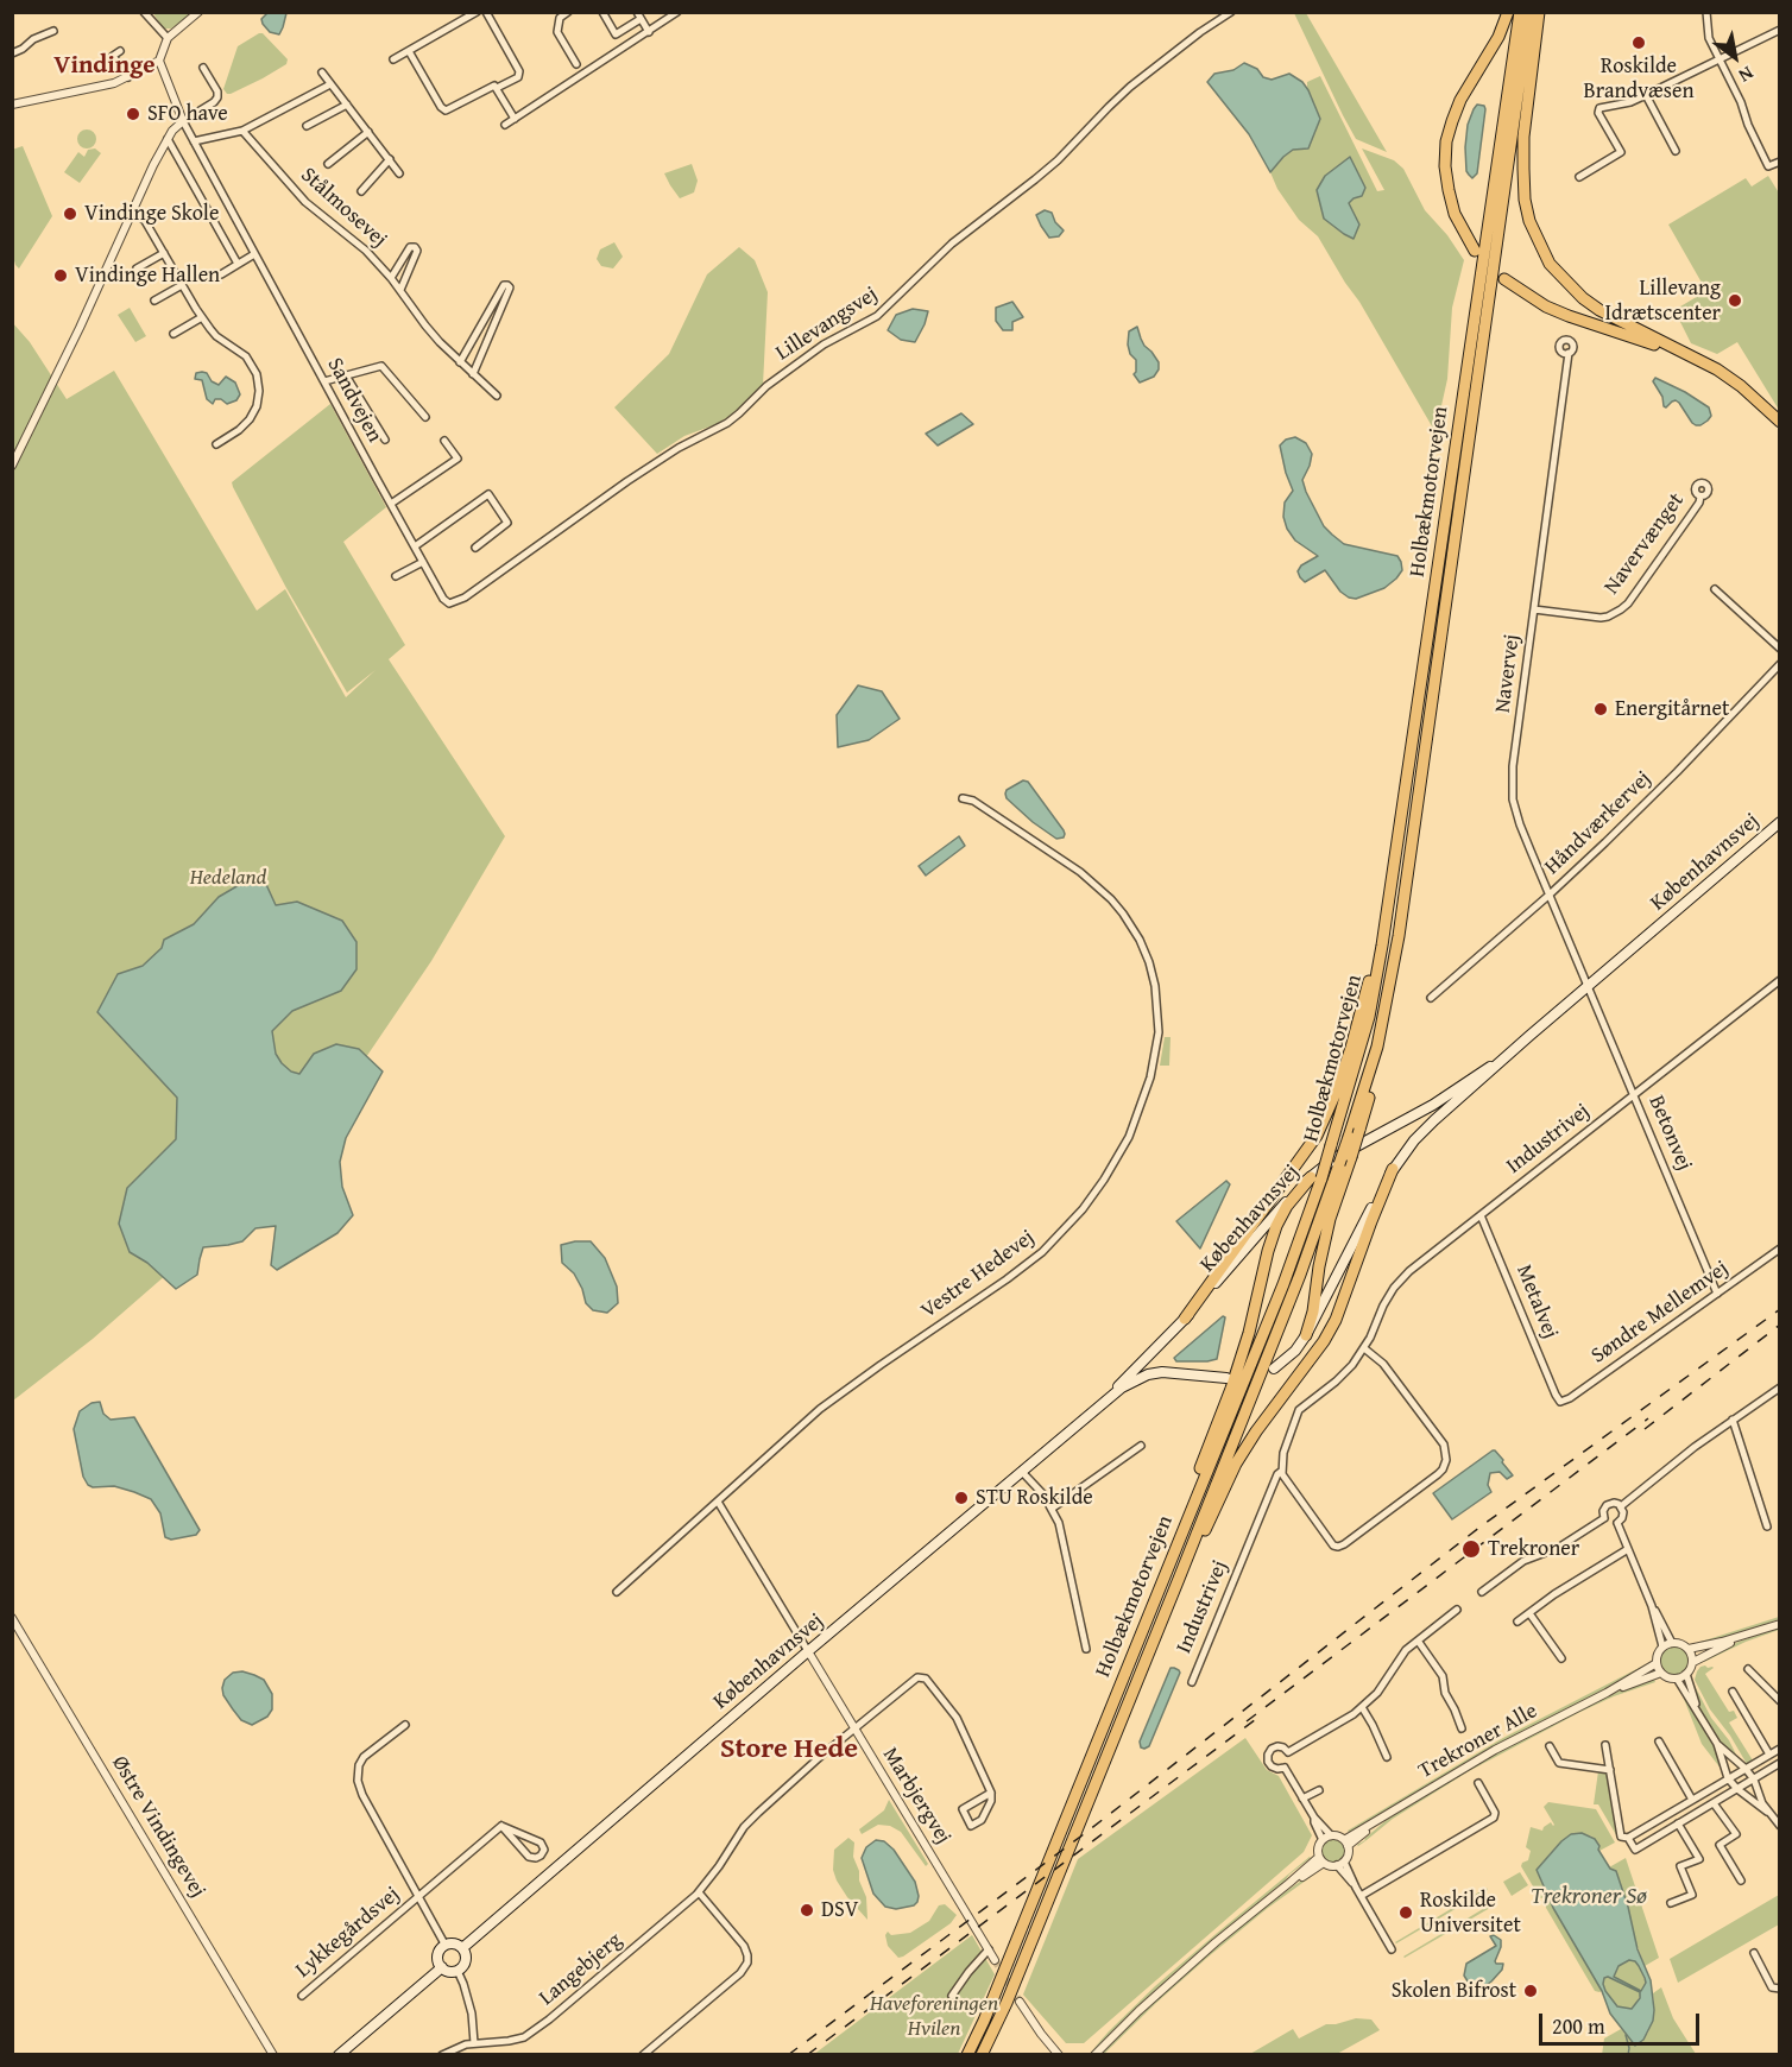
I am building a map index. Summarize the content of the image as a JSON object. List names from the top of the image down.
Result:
{
  "streets": {
    "highway": ["Holbækmotorvejen"],
    "main road": ["Københavnsvej"],
    "street": [
      "Stålmosevej",
      "Lillevangsvej",
      "Sandvejen",
      "Navervænget",
      "Navervej",
      "Håndværkervej",
      "Betonvej",
      "Industrivej",
      "Vestre Hedevej",
      "Metalvej",
      "Søndre Mellemvej",
      "Trekroner Alle",
      "Marbjergvej",
      "Østre Vindingevej",
      "Lykkegårdsvej",
      "Langebjerg"
    ]
  },
  "crossings": [
    ["Lillevangsvej", "Sandvejen"],
    ["Holbækmotorvejen", "Københavnsvej"],
    ["Navervænget", "Navervej"],
    ["Navervej", "Håndværkervej"],
    ["Navervej", "Københavnsvej"],
    ["Navervej", "Betonvej"],
    ["Københavnsvej", "Betonvej"],
    ["Københavnsvej", "Marbjergvej"],
    ["Københavnsvej", "Lykkegårdsvej"],
    ["Betonvej", "Industrivej"],
    ["Betonvej", "Søndre Mellemvej"],
    ["Industrivej", "Metalvej"],
    ["Metalvej", "Søndre Mellemvej"],
    ["Marbjergvej", "Langebjerg"]
  ],
  "districts": ["Vindinge", "Store Hede"],
  "water": ["Trekroner Sø"],
  "parks": ["Hedeland", "Haveforeningen Hvilen"],
  "places": [
    "Roskilde Brandvæsen",
    "SFO have",
    "Vindinge Skole",
    "Vindinge Hallen",
    "Lillevang Idrætscenter",
    "Energitårnet",
    "STU Roskilde",
    "Trekroner",
    "DSV",
    "Roskilde Universitet",
    "Skolen Bifrost"
  ],
  "scale_bar": "200 m",
  "north": "bottom right"
}
